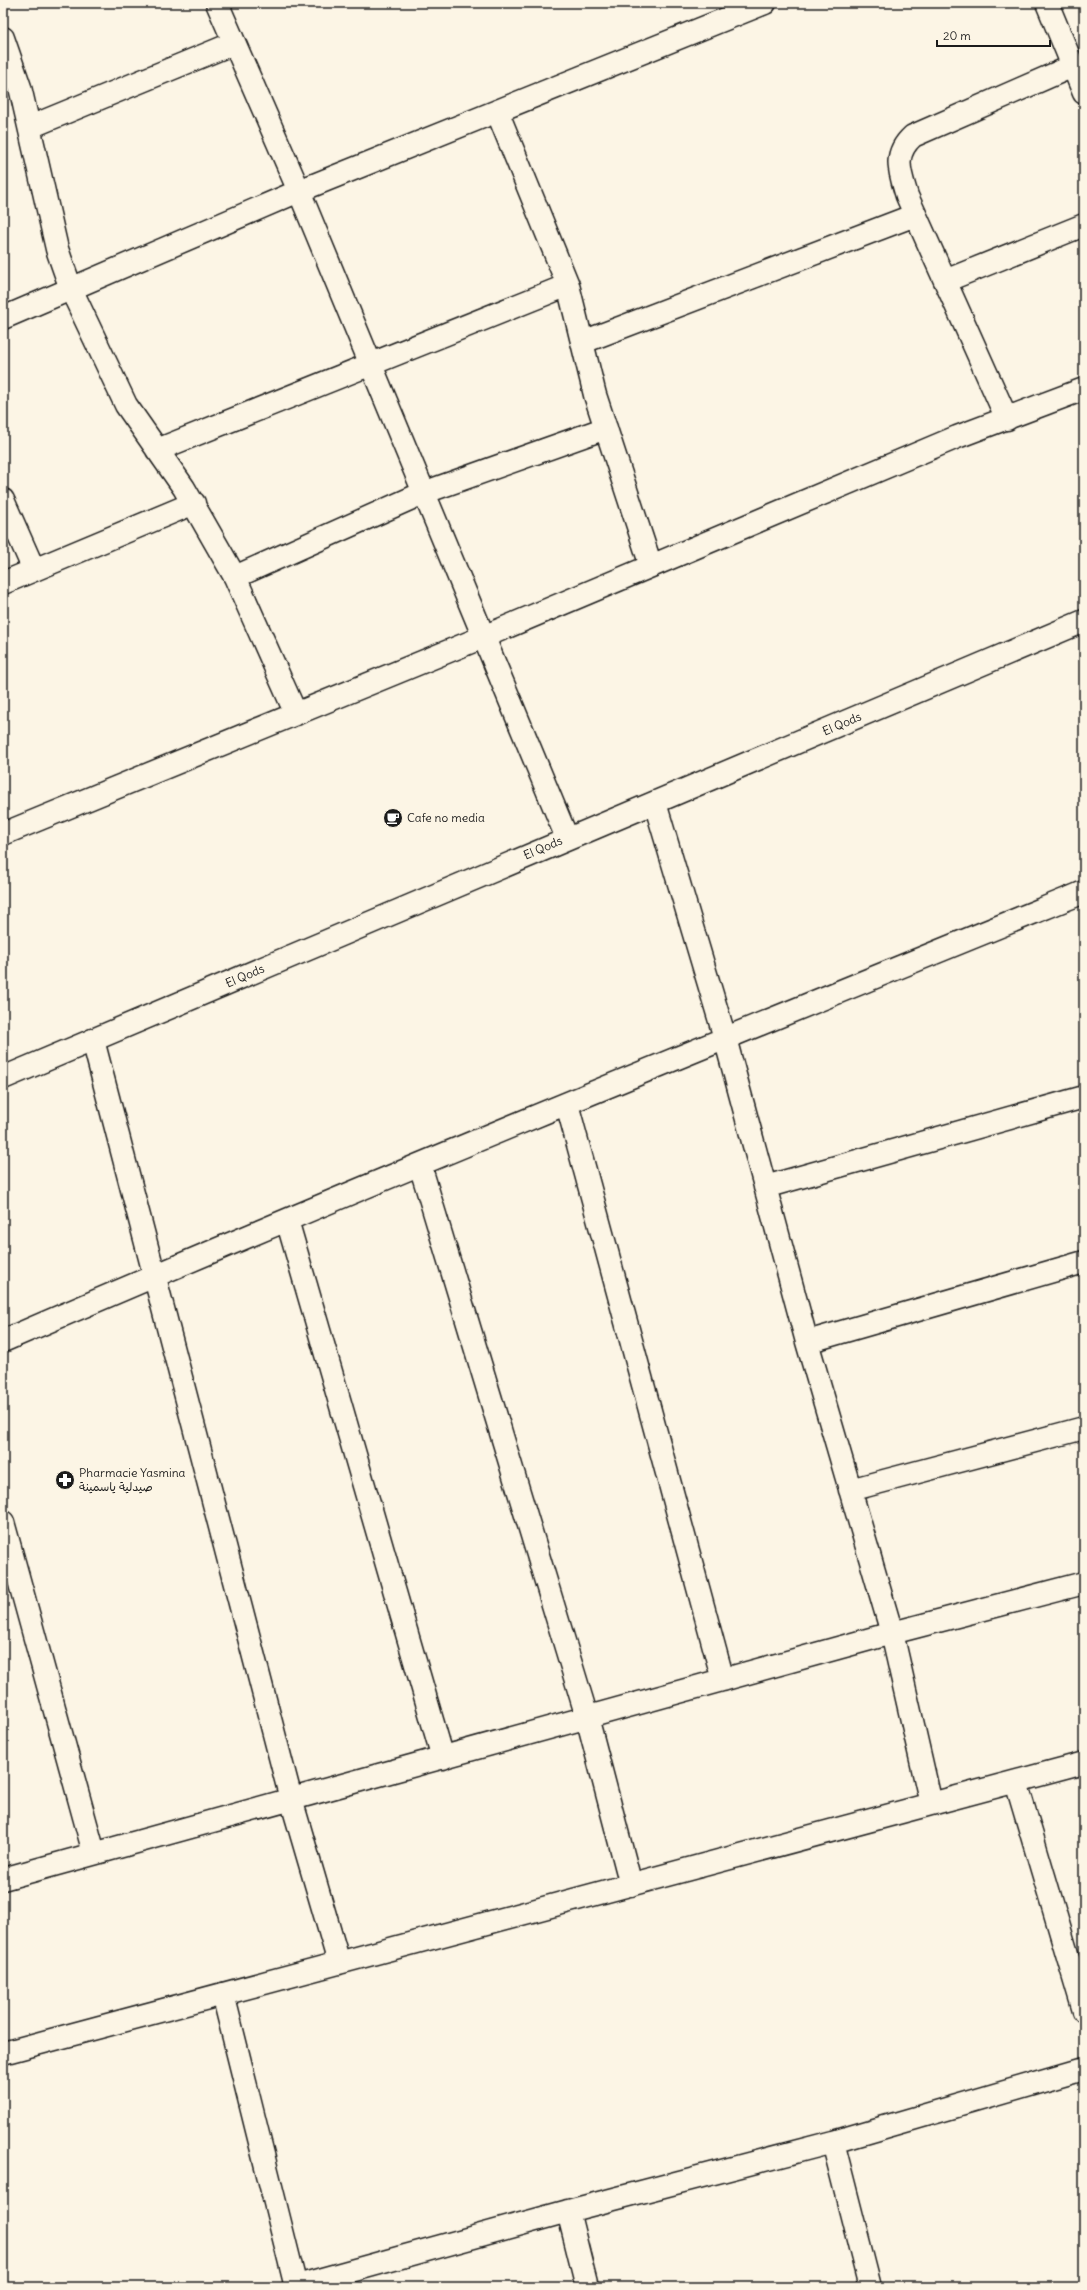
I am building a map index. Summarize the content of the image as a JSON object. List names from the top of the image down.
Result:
{
  "streets": {
    "street": ["El Qods"]
  },
  "places": {
    "cafe": ["Cafe no media"],
    "pharmacy": ["Pharmacie Yasmina صيدلية ياسمينة"]
  },
  "scale_bar": "20 m"
}
